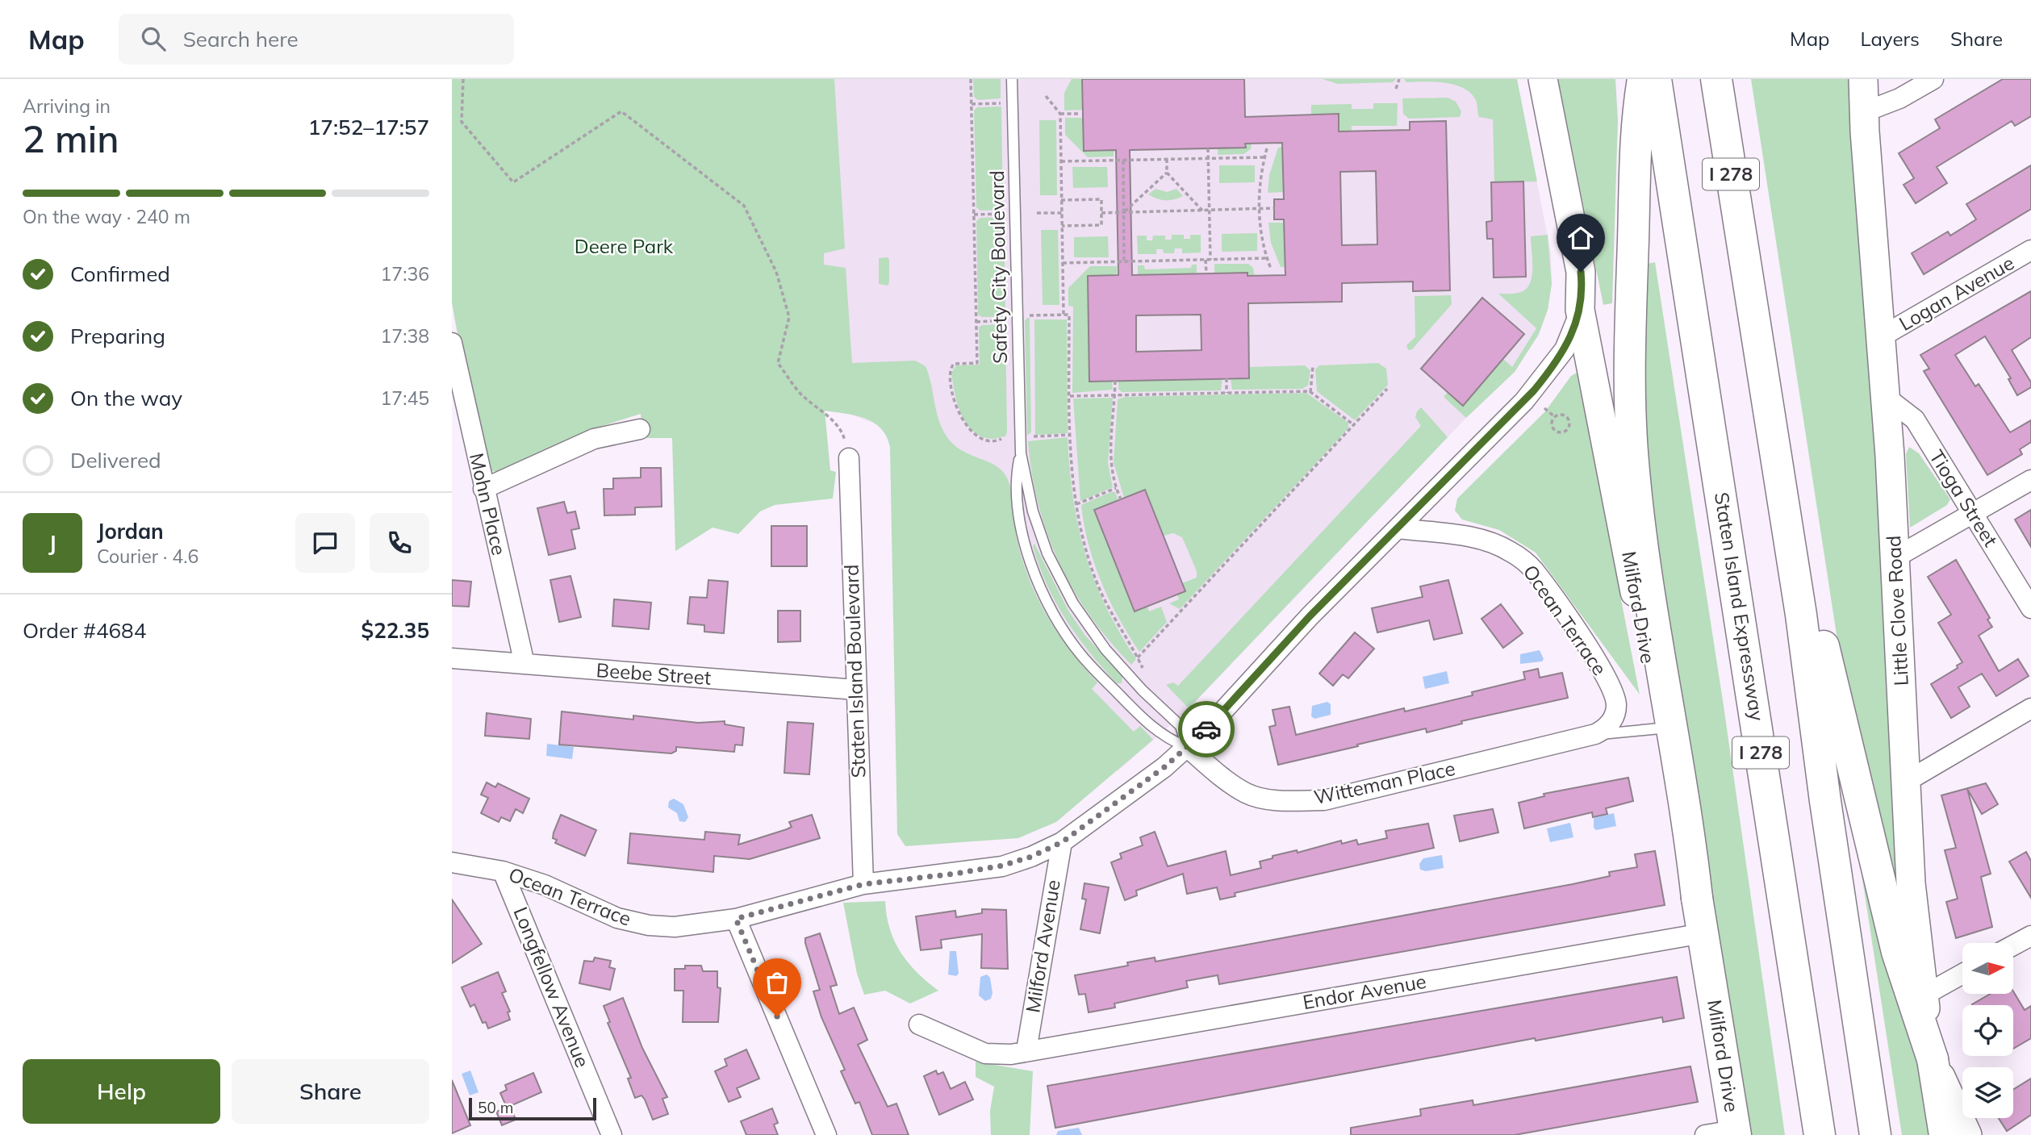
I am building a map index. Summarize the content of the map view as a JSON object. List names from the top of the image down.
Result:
{
  "streets": {
    "main road": ["I 278", "Staten Island Expressway", "Milford Drive"],
    "street": [
      "Logan Avenue",
      "Tioga Street",
      "Mohn Place",
      "Little Clove Road",
      "Ocean Terrace",
      "Staten Island Boulevard",
      "Beebe Street",
      "Witteman Place",
      "Milford Avenue",
      "Longfellow Avenue",
      "Endor Avenue"
    ],
    "lane": ["Safety City Boulevard"]
  },
  "crossings": [
    ["Safety City Boulevard", "Ocean Terrace"],
    ["Safety City Boulevard", "Witteman Place"],
    ["Logan Avenue", "Little Clove Road"],
    ["Tioga Street", "Little Clove Road"],
    ["Mohn Place", "Beebe Street"],
    ["Milford Drive", "Ocean Terrace"],
    ["Milford Drive", "Endor Avenue"],
    ["Ocean Terrace", "Staten Island Boulevard"],
    ["Ocean Terrace", "Witteman Place"],
    ["Ocean Terrace", "Milford Avenue"],
    ["Ocean Terrace", "Longfellow Avenue"],
    ["Staten Island Boulevard", "Beebe Street"],
    ["Milford Avenue", "Endor Avenue"]
  ],
  "parks": ["Deere Park"],
  "scale_bar": "50 m",
  "north": "right",
  "page": {
    "header": "Map",
    "search": "Search here",
    "nav": ["Map", "Layers", "Share"],
    "heading": ["2 min", "Arriving in", "17:52–17:57"],
    "panel": [
      "Jordan",
      "Courier · 4.6",
      "Order #4684",
      "$22.35"
    ],
    "bar": "On the way · 240 m",
    "list": [
      ["Confirmed", "17:36"],
      ["Preparing", "17:38"],
      ["On the way", "17:45"],
      "Delivered"
    ],
    "round": "J",
    "buttons": ["Help", "Share"],
    "scale": "50 m"
  }
}
